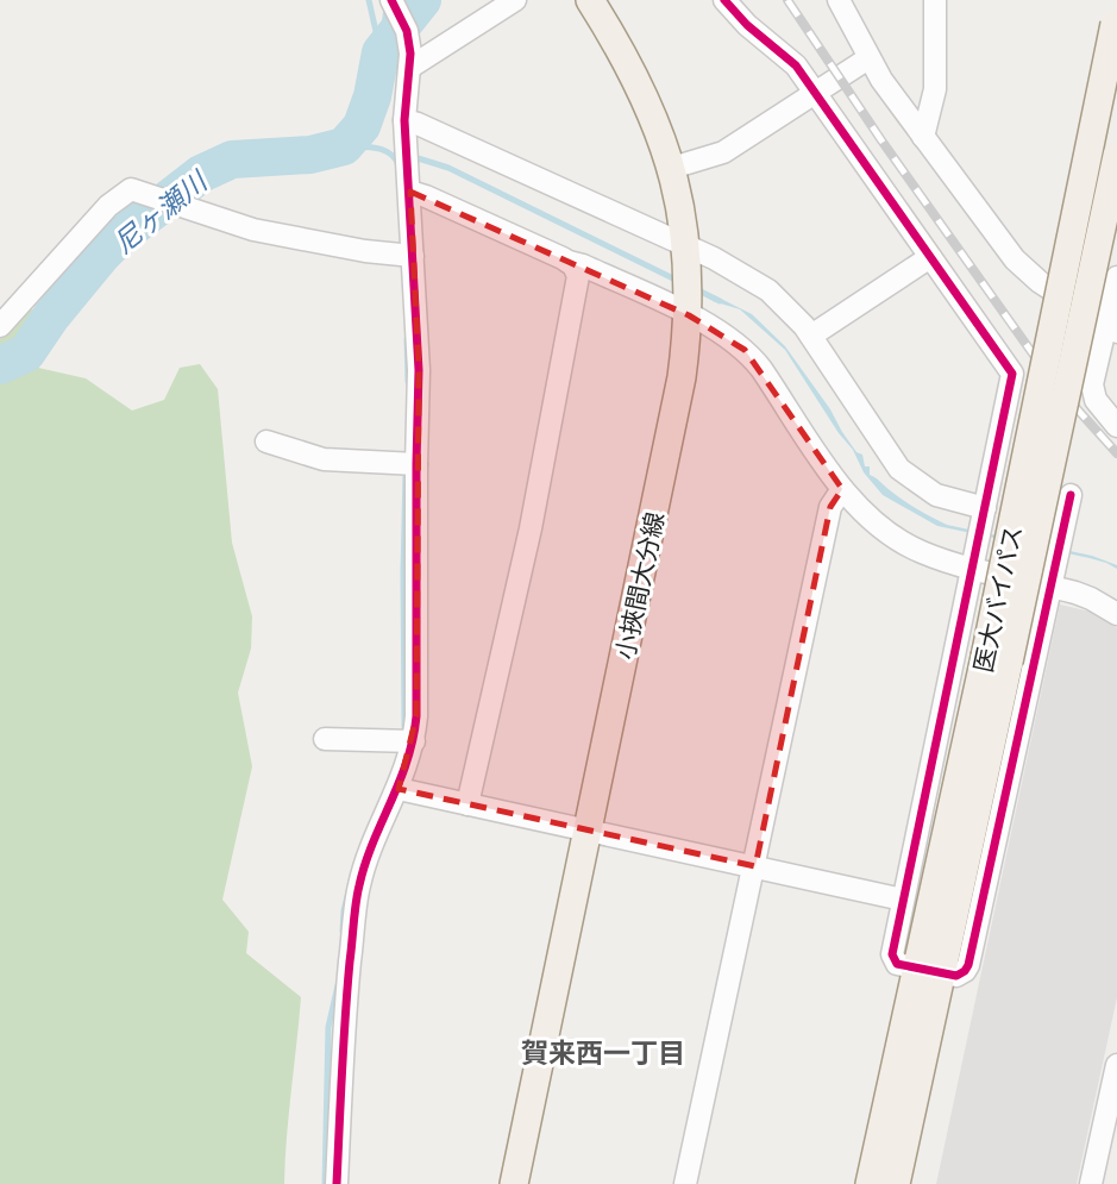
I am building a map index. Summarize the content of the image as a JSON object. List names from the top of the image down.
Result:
{
  "streets": {
    "main road": ["小挾間大分線", "医大バイパス"]
  },
  "districts": ["賀来西一丁目"],
  "water": ["尼ヶ瀬川"]
}
